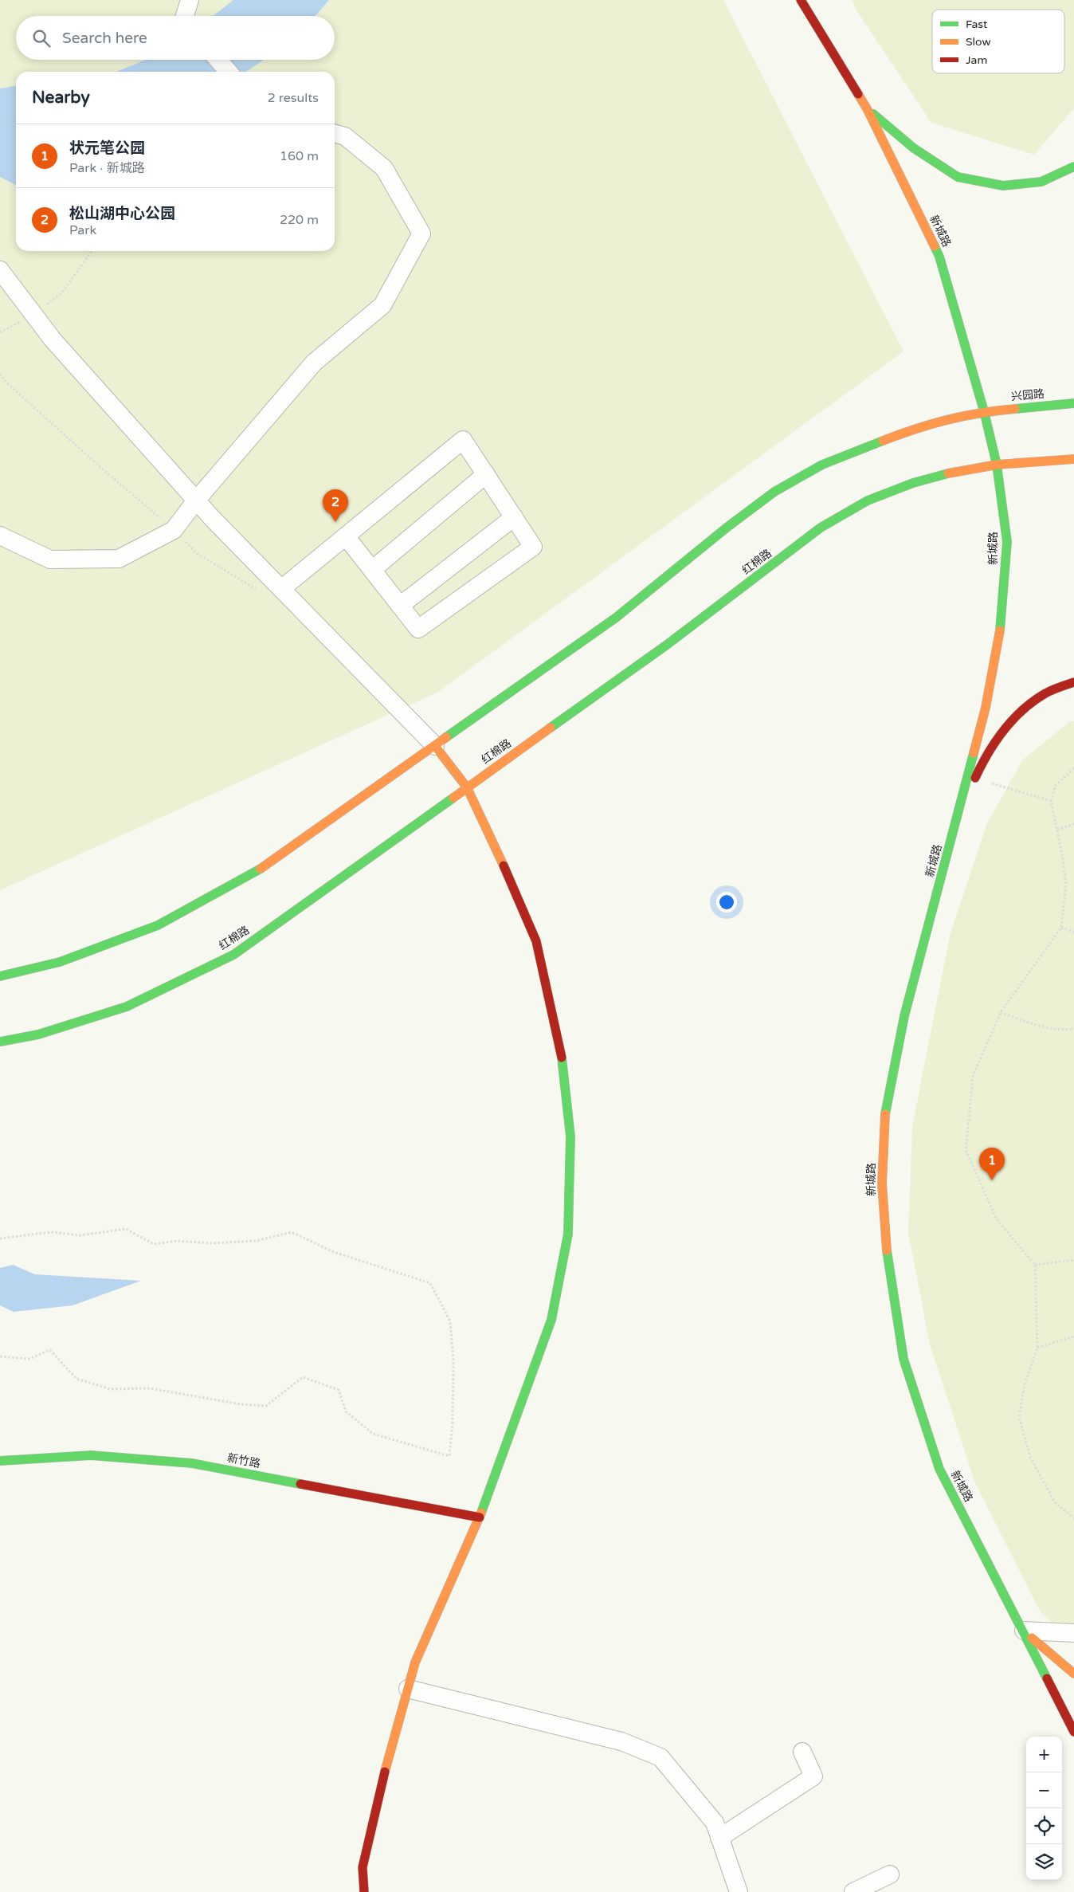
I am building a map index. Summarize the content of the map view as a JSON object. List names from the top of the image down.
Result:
{
  "streets": {
    "main road": [
      "新城路",
      "兴园路",
      "红棉路",
      "新竹路"
    ]
  },
  "crossings": [
    ["新城路", "兴园路"],
    ["新城路", "红棉路"]
  ],
  "legend": ["Fast", "Slow", "Jam"],
  "page": {
    "search": "Search here",
    "heading": ["Nearby", "2 results"],
    "list": [
      {
        "mark": "1",
        "name": "状元笔公园",
        "note": "Park · 新城路",
        "value": "160 m"
      },
      {
        "mark": "2",
        "name": "松山湖中心公园",
        "note": "Park",
        "value": "220 m"
      }
    ],
    "pins": ["2", "1"],
    "map_buttons": ["+", "−"]
  }
}
